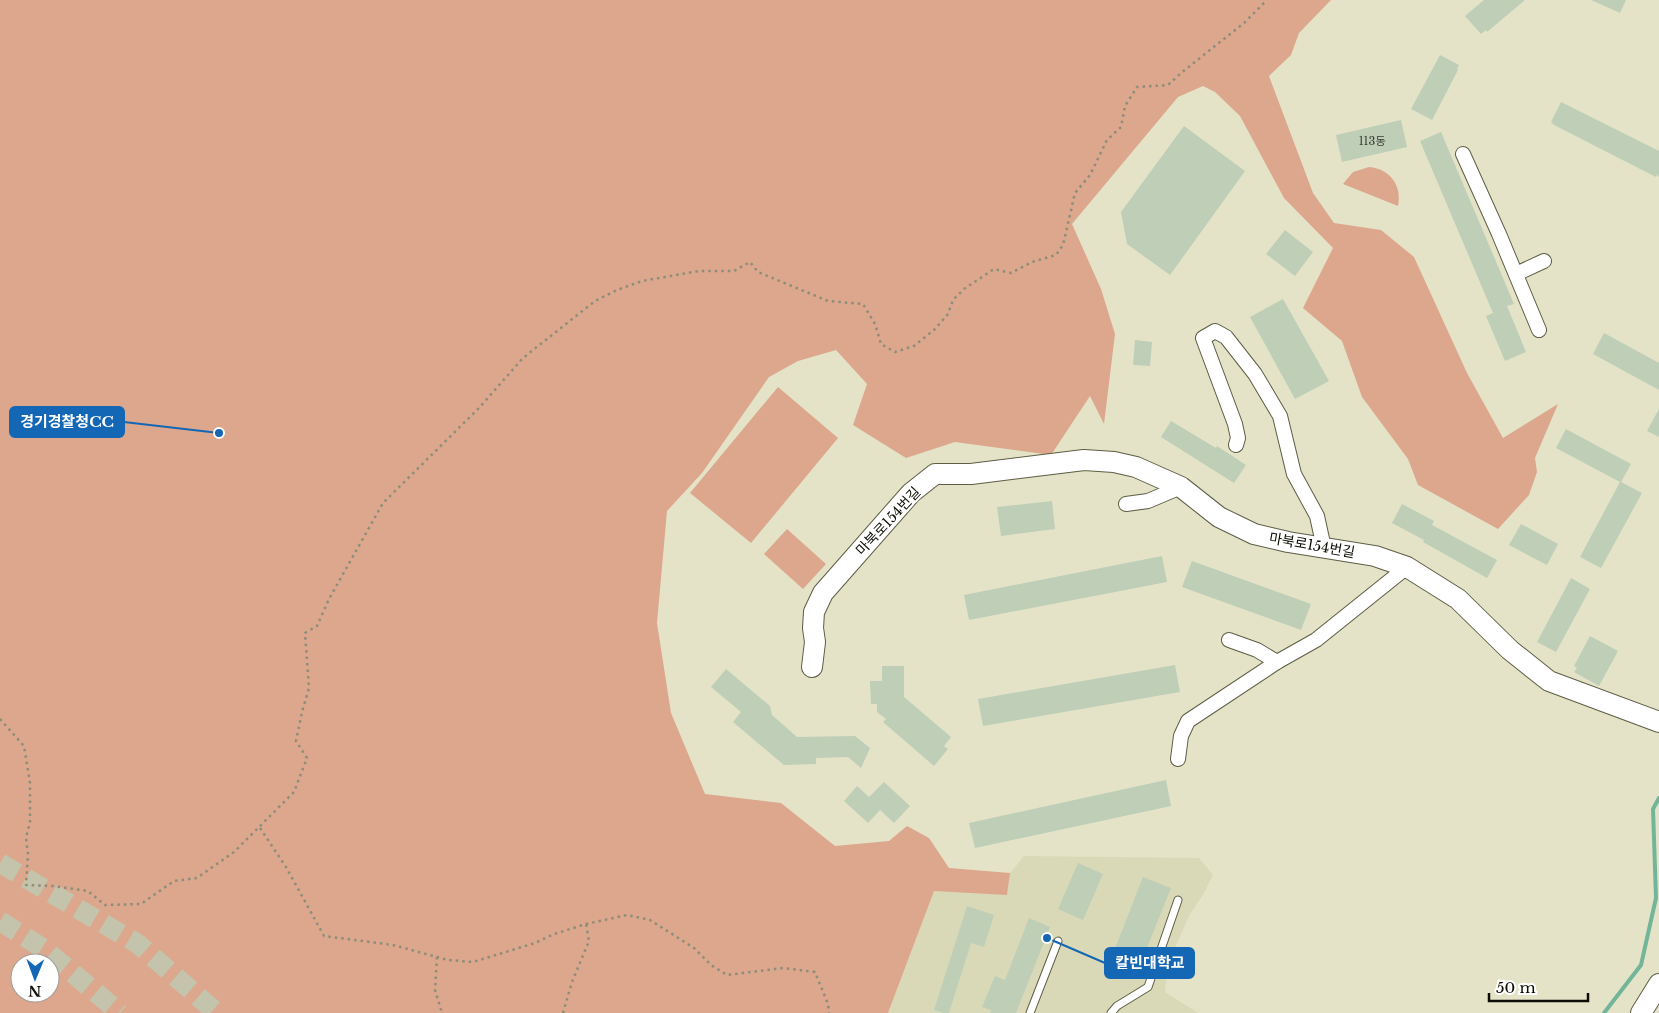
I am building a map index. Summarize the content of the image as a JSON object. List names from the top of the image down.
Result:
{
  "streets": {
    "street": ["마북로154번길"]
  },
  "places": ["경기경찰청CC", "칼빈대학교"],
  "house_numbers": ["113동"],
  "scale_bar": "50 m",
  "north": "bottom"
}
